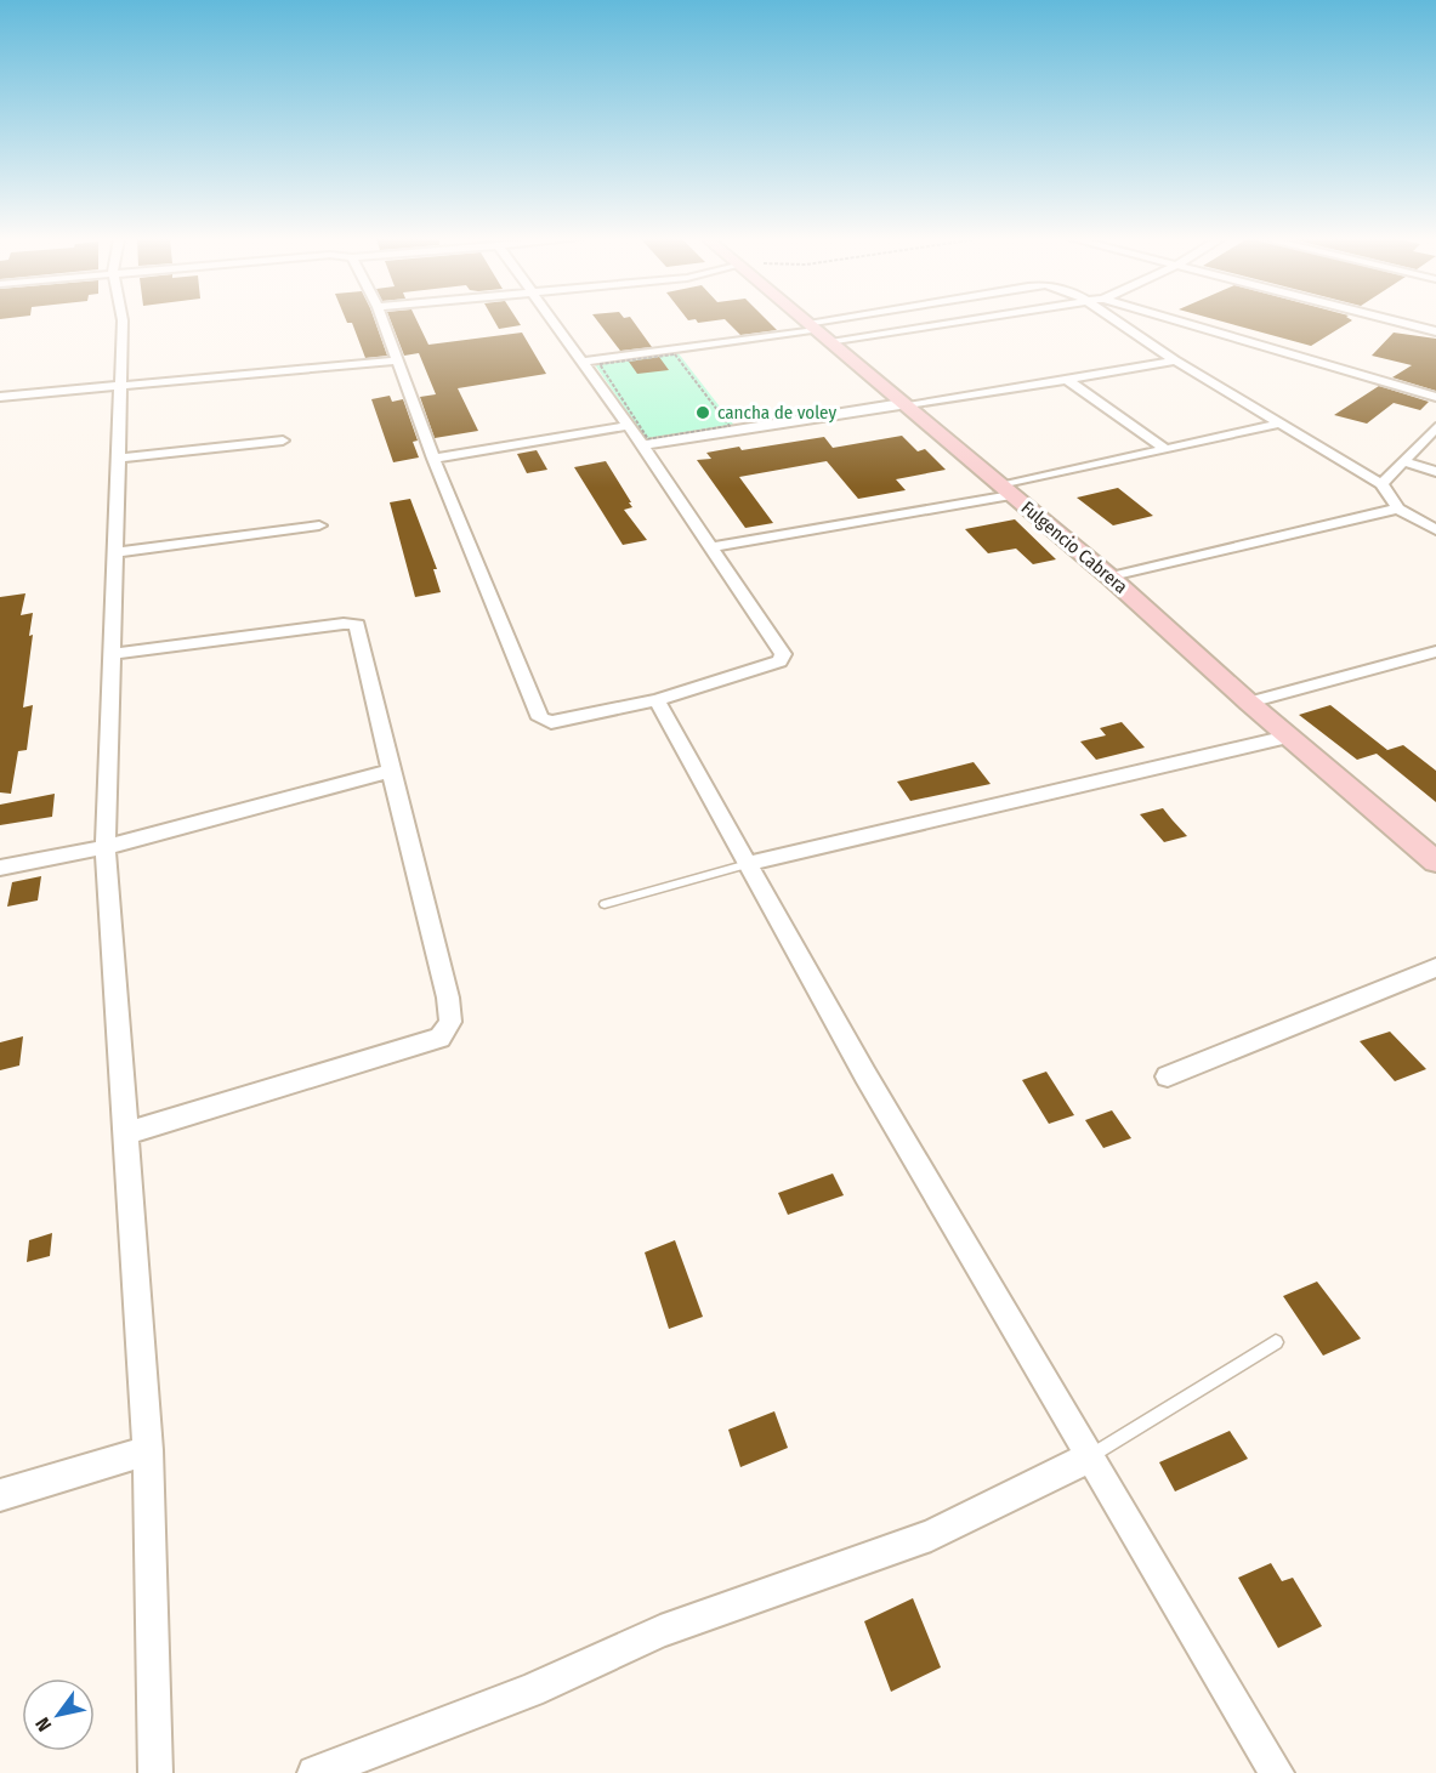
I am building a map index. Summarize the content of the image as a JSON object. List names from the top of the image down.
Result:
{
  "streets": {
    "main road": ["Fulgencio Cabrera"]
  },
  "places": ["cancha de voley"],
  "north": "bottom left"
}
